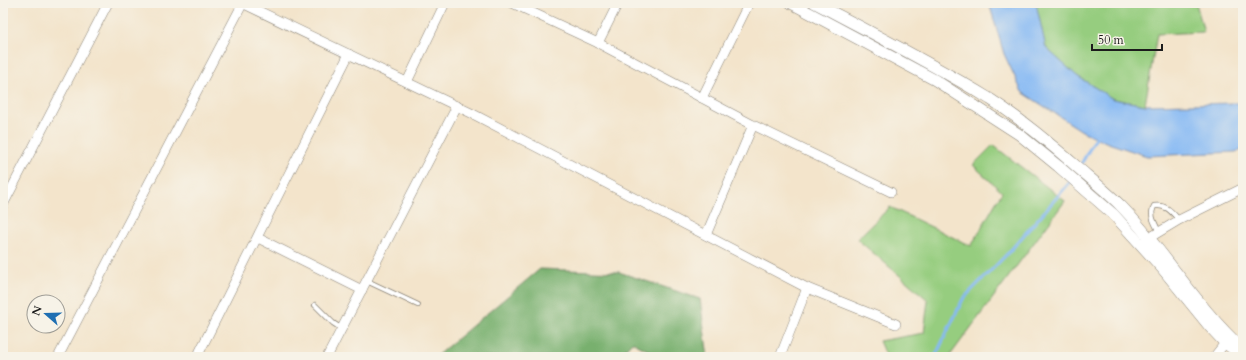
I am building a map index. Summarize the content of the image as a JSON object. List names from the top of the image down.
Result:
{
  "scale_bar": "50 m",
  "north": "left"
}
